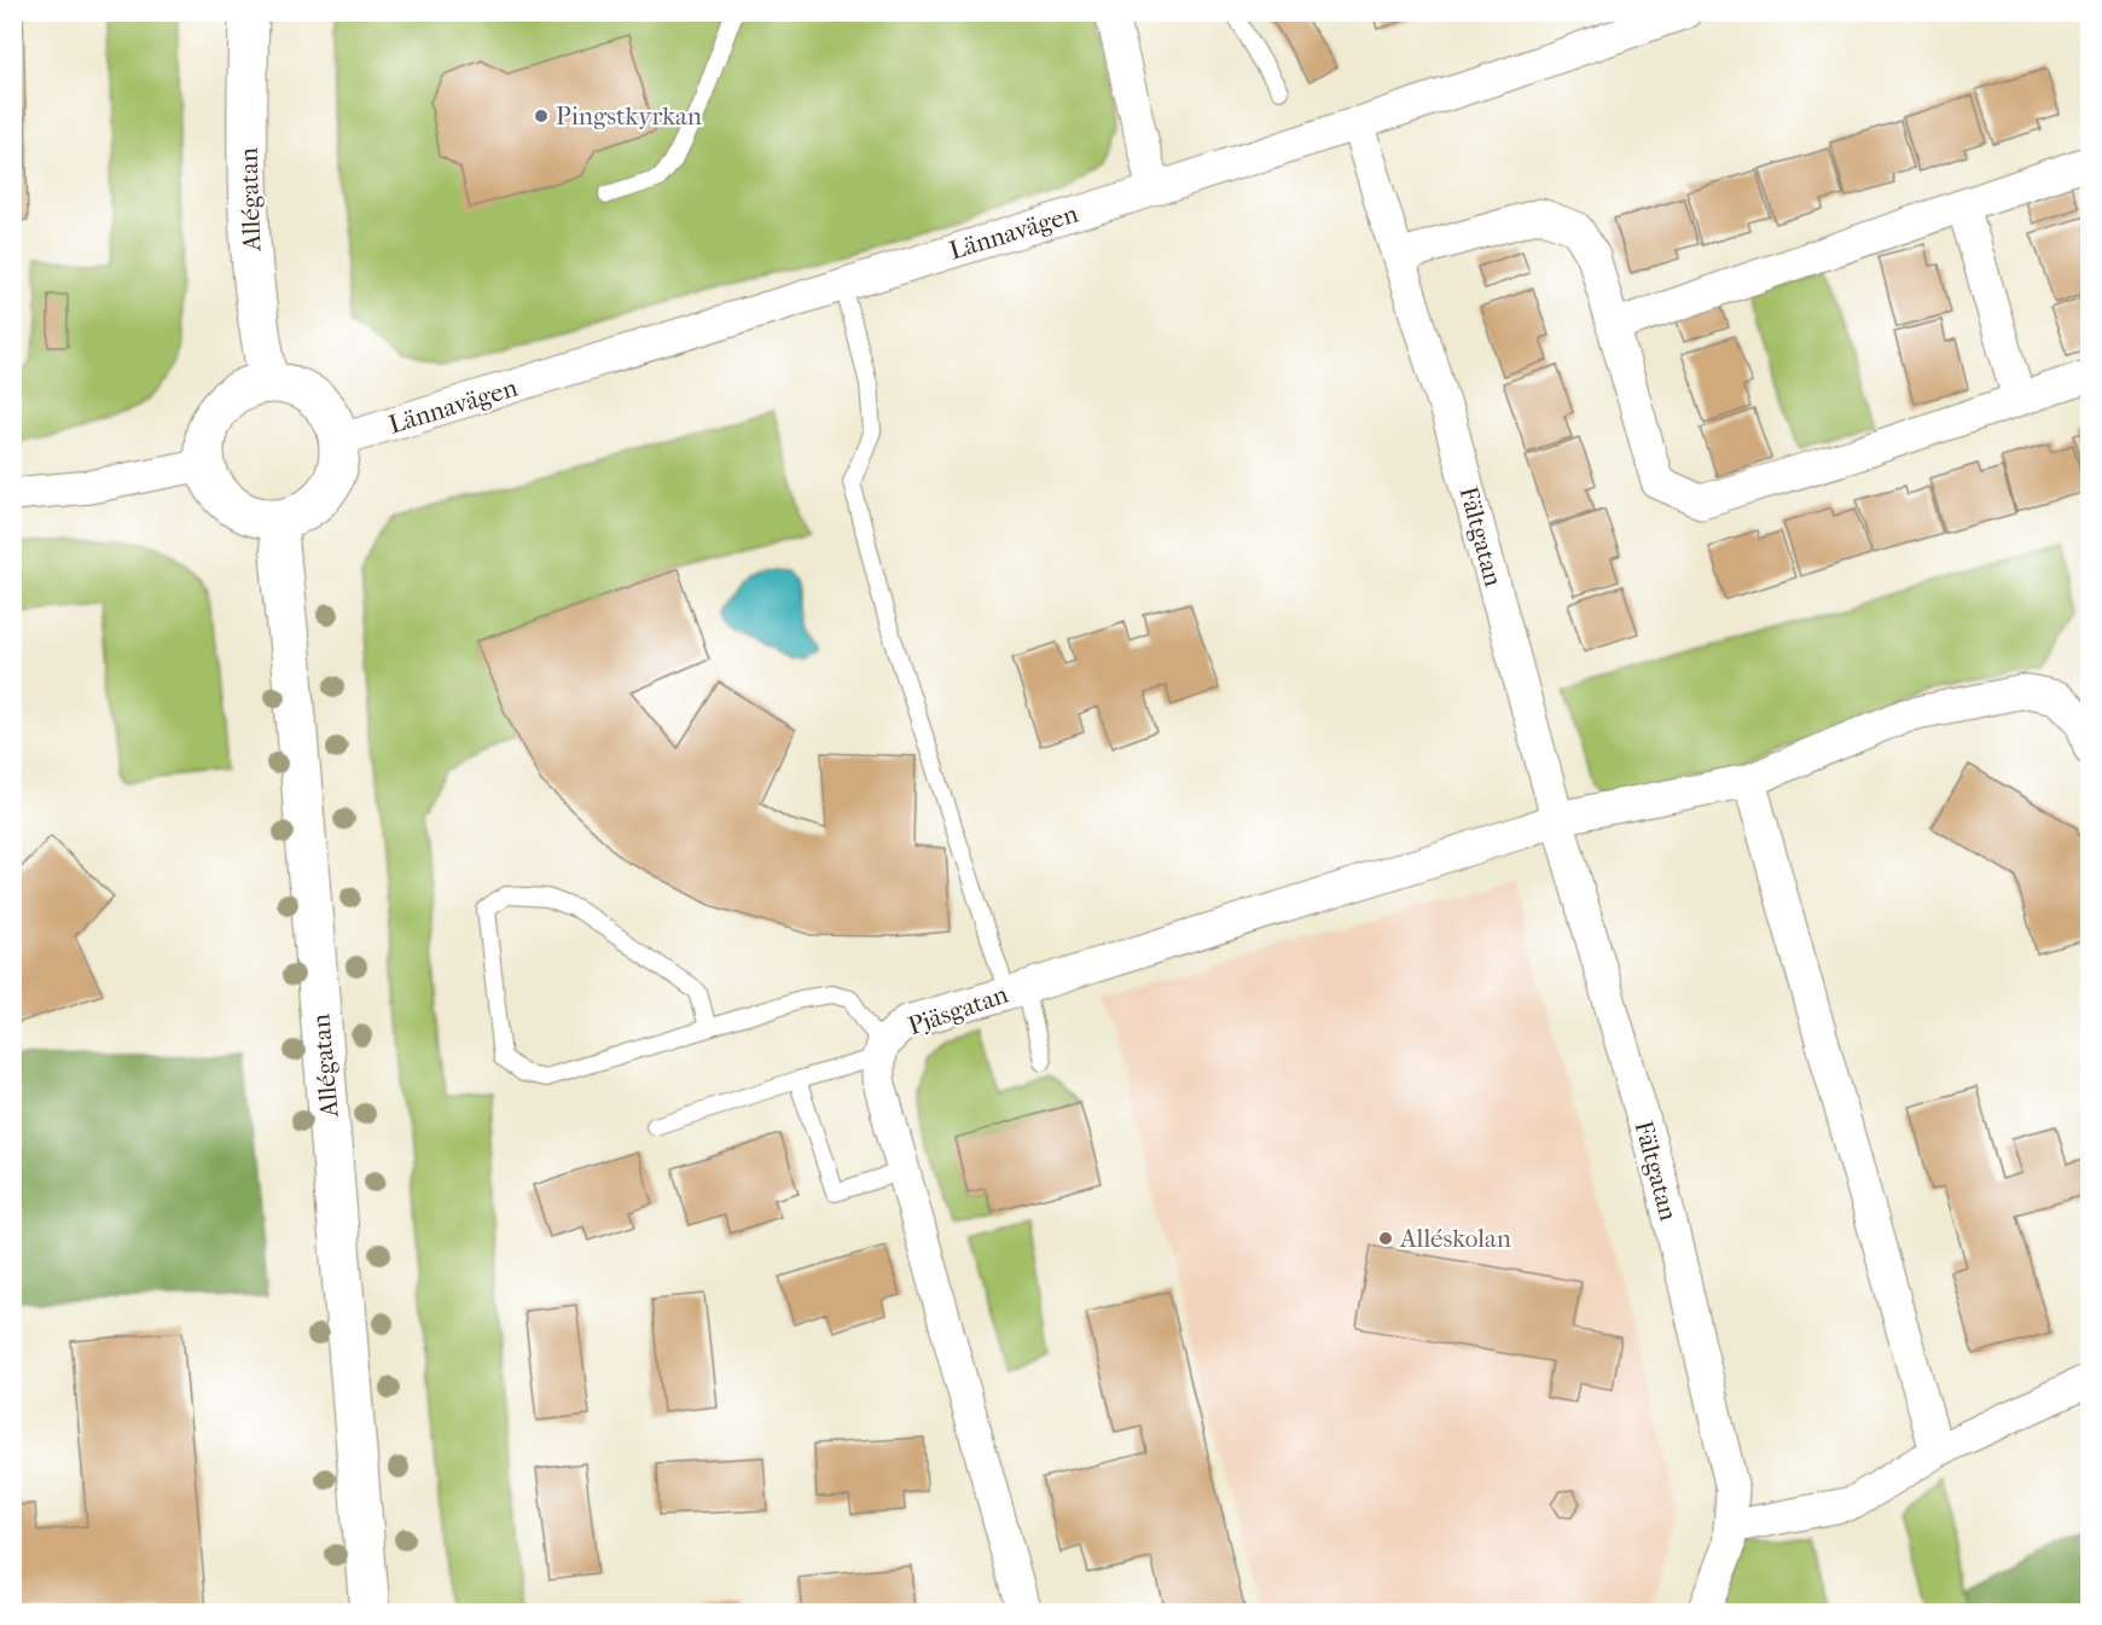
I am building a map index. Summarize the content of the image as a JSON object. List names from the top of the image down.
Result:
{
  "streets": {
    "street": [
      "Allégatan",
      "Lännavägen",
      "Fältgatan",
      "Pjäsgatan"
    ]
  },
  "crossings": [
    ["Allégatan", "Lännavägen"],
    ["Lännavägen", "Fältgatan"],
    ["Fältgatan", "Pjäsgatan"]
  ],
  "places": ["Pingstkyrkan", "Alléskolan"]
}
